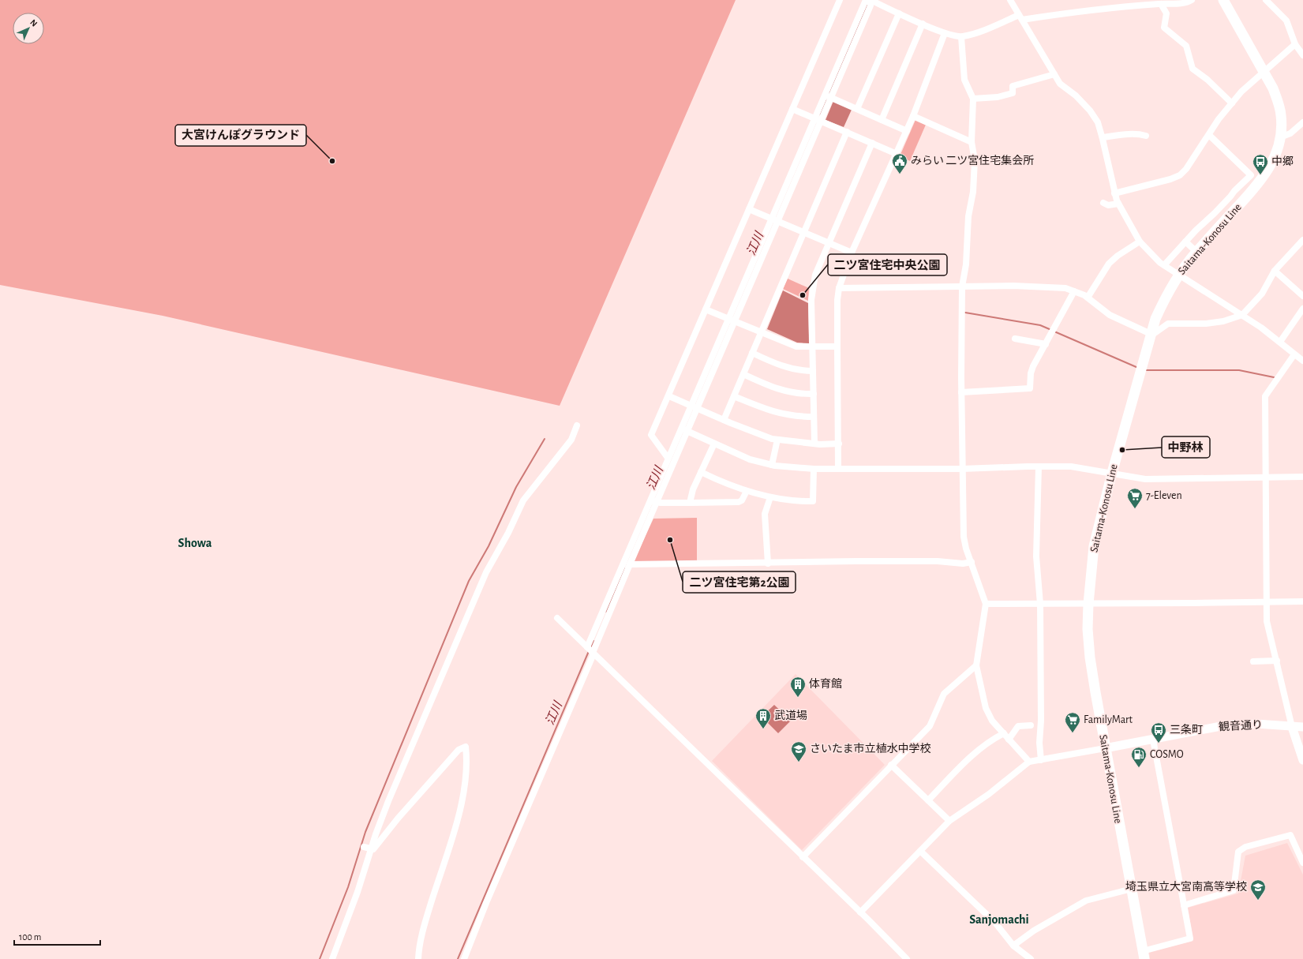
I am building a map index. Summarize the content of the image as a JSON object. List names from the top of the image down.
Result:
{
  "streets": {
    "main road": ["Saitama-Konosu Line"],
    "street": ["観音通り"]
  },
  "crossings": [
    ["Saitama-Konosu Line", "観音通り"]
  ],
  "districts": ["Showa", "Sanjomachi"],
  "water": ["江川"],
  "places": {
    "other": [
      "大宮けんぽグラウンド",
      "二ツ宮住宅中央公園",
      "中野林",
      "二ツ宮住宅第2公園"
    ],
    "public building": ["みらい 二ツ宮住宅集会所"],
    "bus stop": ["中郷", "三条町"],
    "supermarket": ["7-Eleven", "FamilyMart"],
    "building": ["体育館", "武道場"],
    "school or university": ["さいたま市立植水中学校", "埼玉県立大宮南高等学校"],
    "fuel station": ["COSMO"]
  },
  "scale_bar": "100 m",
  "north": "top right"
}
